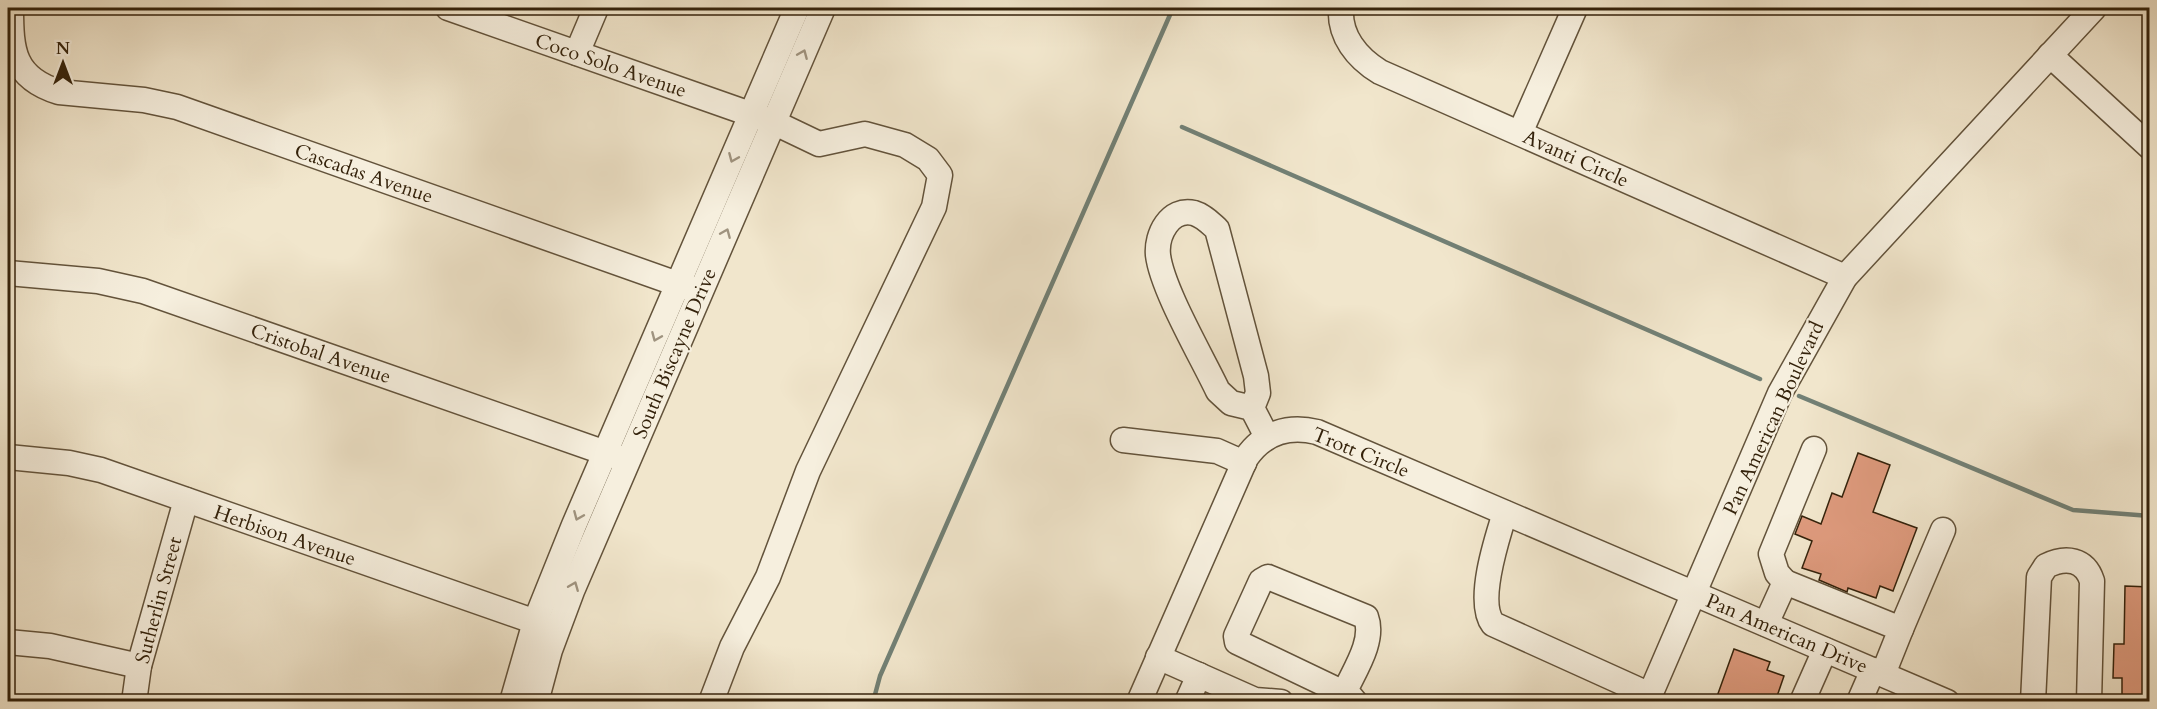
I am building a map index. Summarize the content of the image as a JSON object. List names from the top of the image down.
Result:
{
  "streets": {
    "street": [
      "Coco Solo Avenue",
      "Avanti Circle",
      "Cascadas Avenue",
      "Cristobal Avenue",
      "South Biscayne Drive",
      "Pan American Boulevard",
      "Trott Circle",
      "Herbison Avenue",
      "Sutherlin Street",
      "Pan American Drive"
    ]
  },
  "crossings": [
    ["Coco Solo Avenue", "South Biscayne Drive"],
    ["Avanti Circle", "Pan American Boulevard"],
    ["Cascadas Avenue", "South Biscayne Drive"],
    ["Cristobal Avenue", "South Biscayne Drive"],
    ["South Biscayne Drive", "Herbison Avenue"],
    ["Pan American Boulevard", "Trott Circle"],
    ["Pan American Boulevard", "Pan American Drive"],
    ["Trott Circle", "Pan American Drive"],
    ["Herbison Avenue", "Sutherlin Street"]
  ],
  "north": "top"
}
